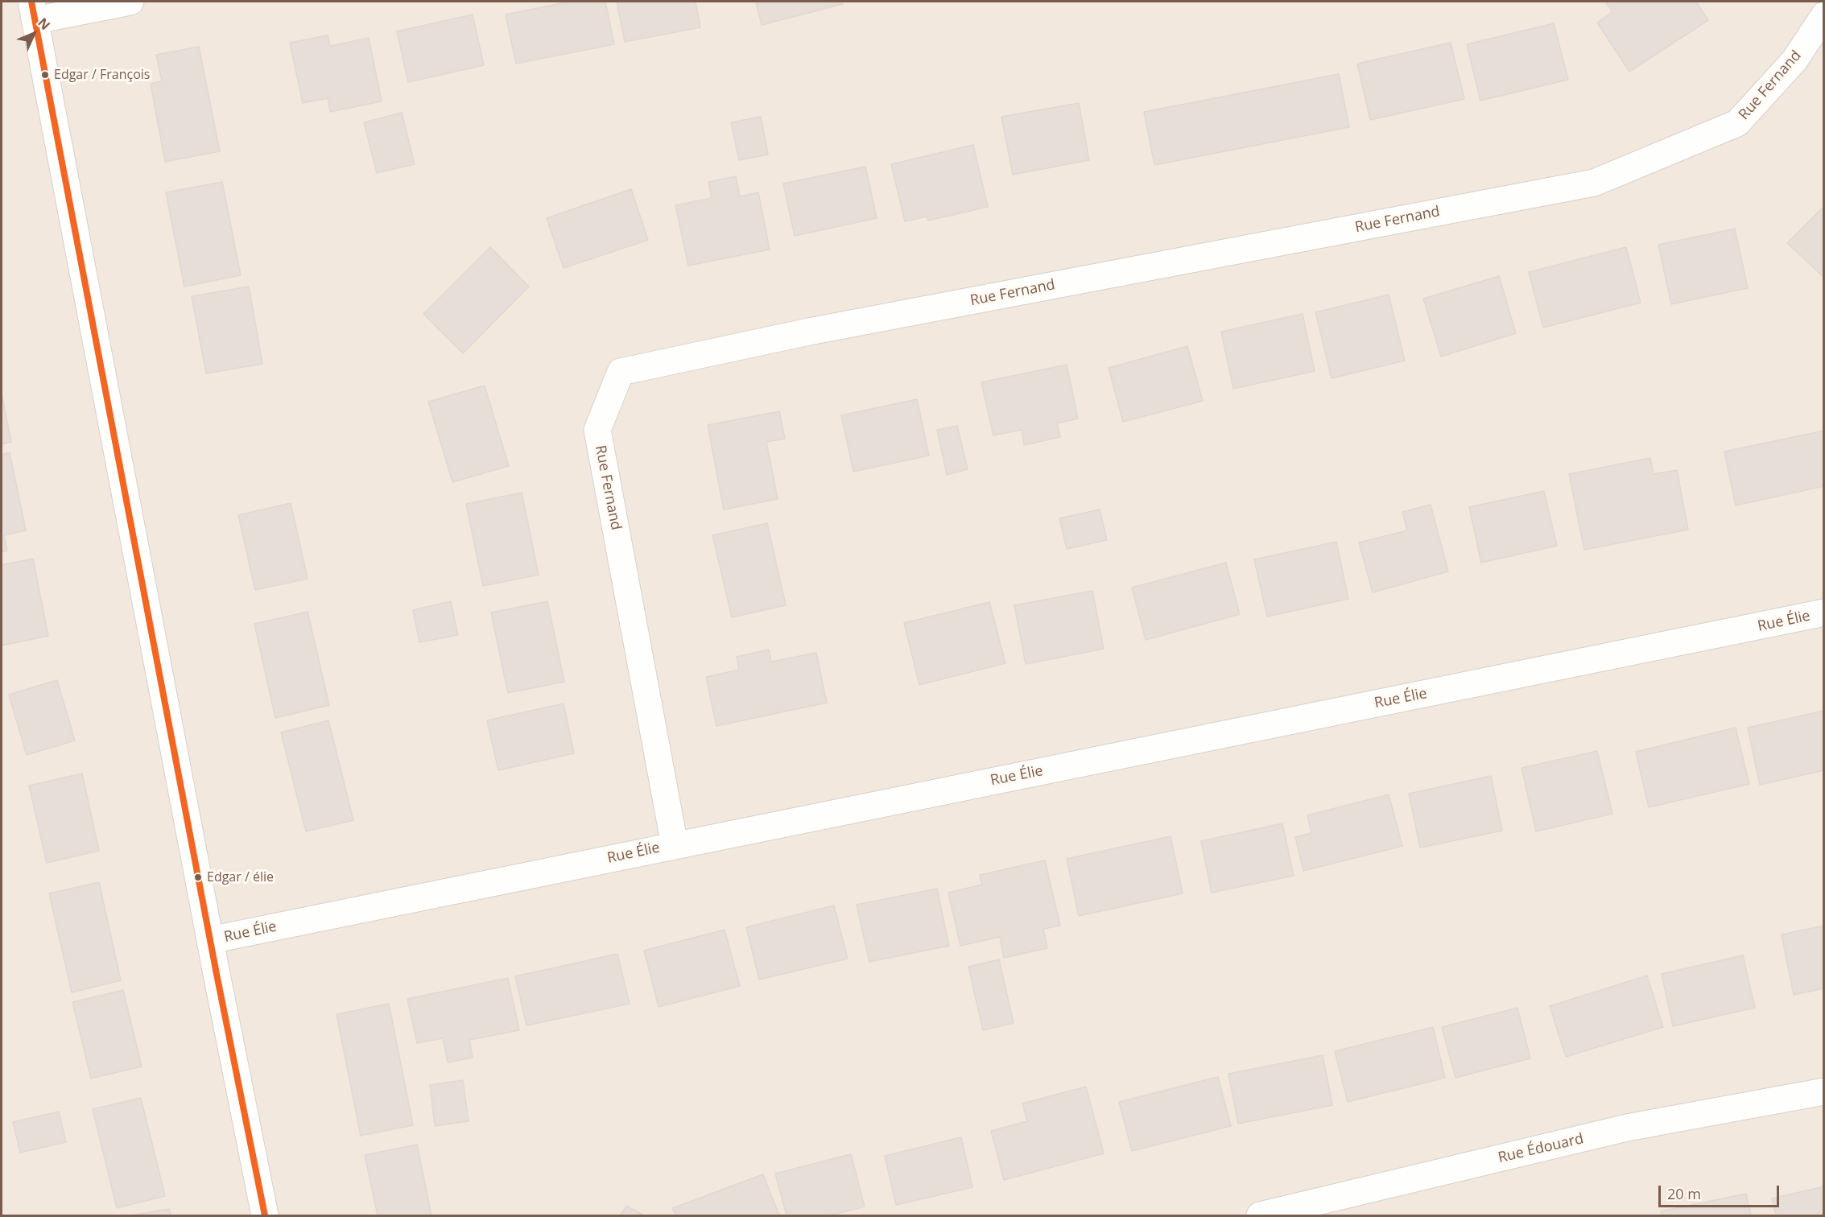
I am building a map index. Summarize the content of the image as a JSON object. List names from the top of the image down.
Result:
{
  "streets": {
    "street": ["Rue Fernand", "Rue Élie", "Rue Édouard"]
  },
  "crossings": [
    ["Rue Fernand", "Rue Élie"]
  ],
  "places": ["Edgar / François", "Edgar / élie"],
  "scale_bar": "20 m",
  "north": "top right"
}
